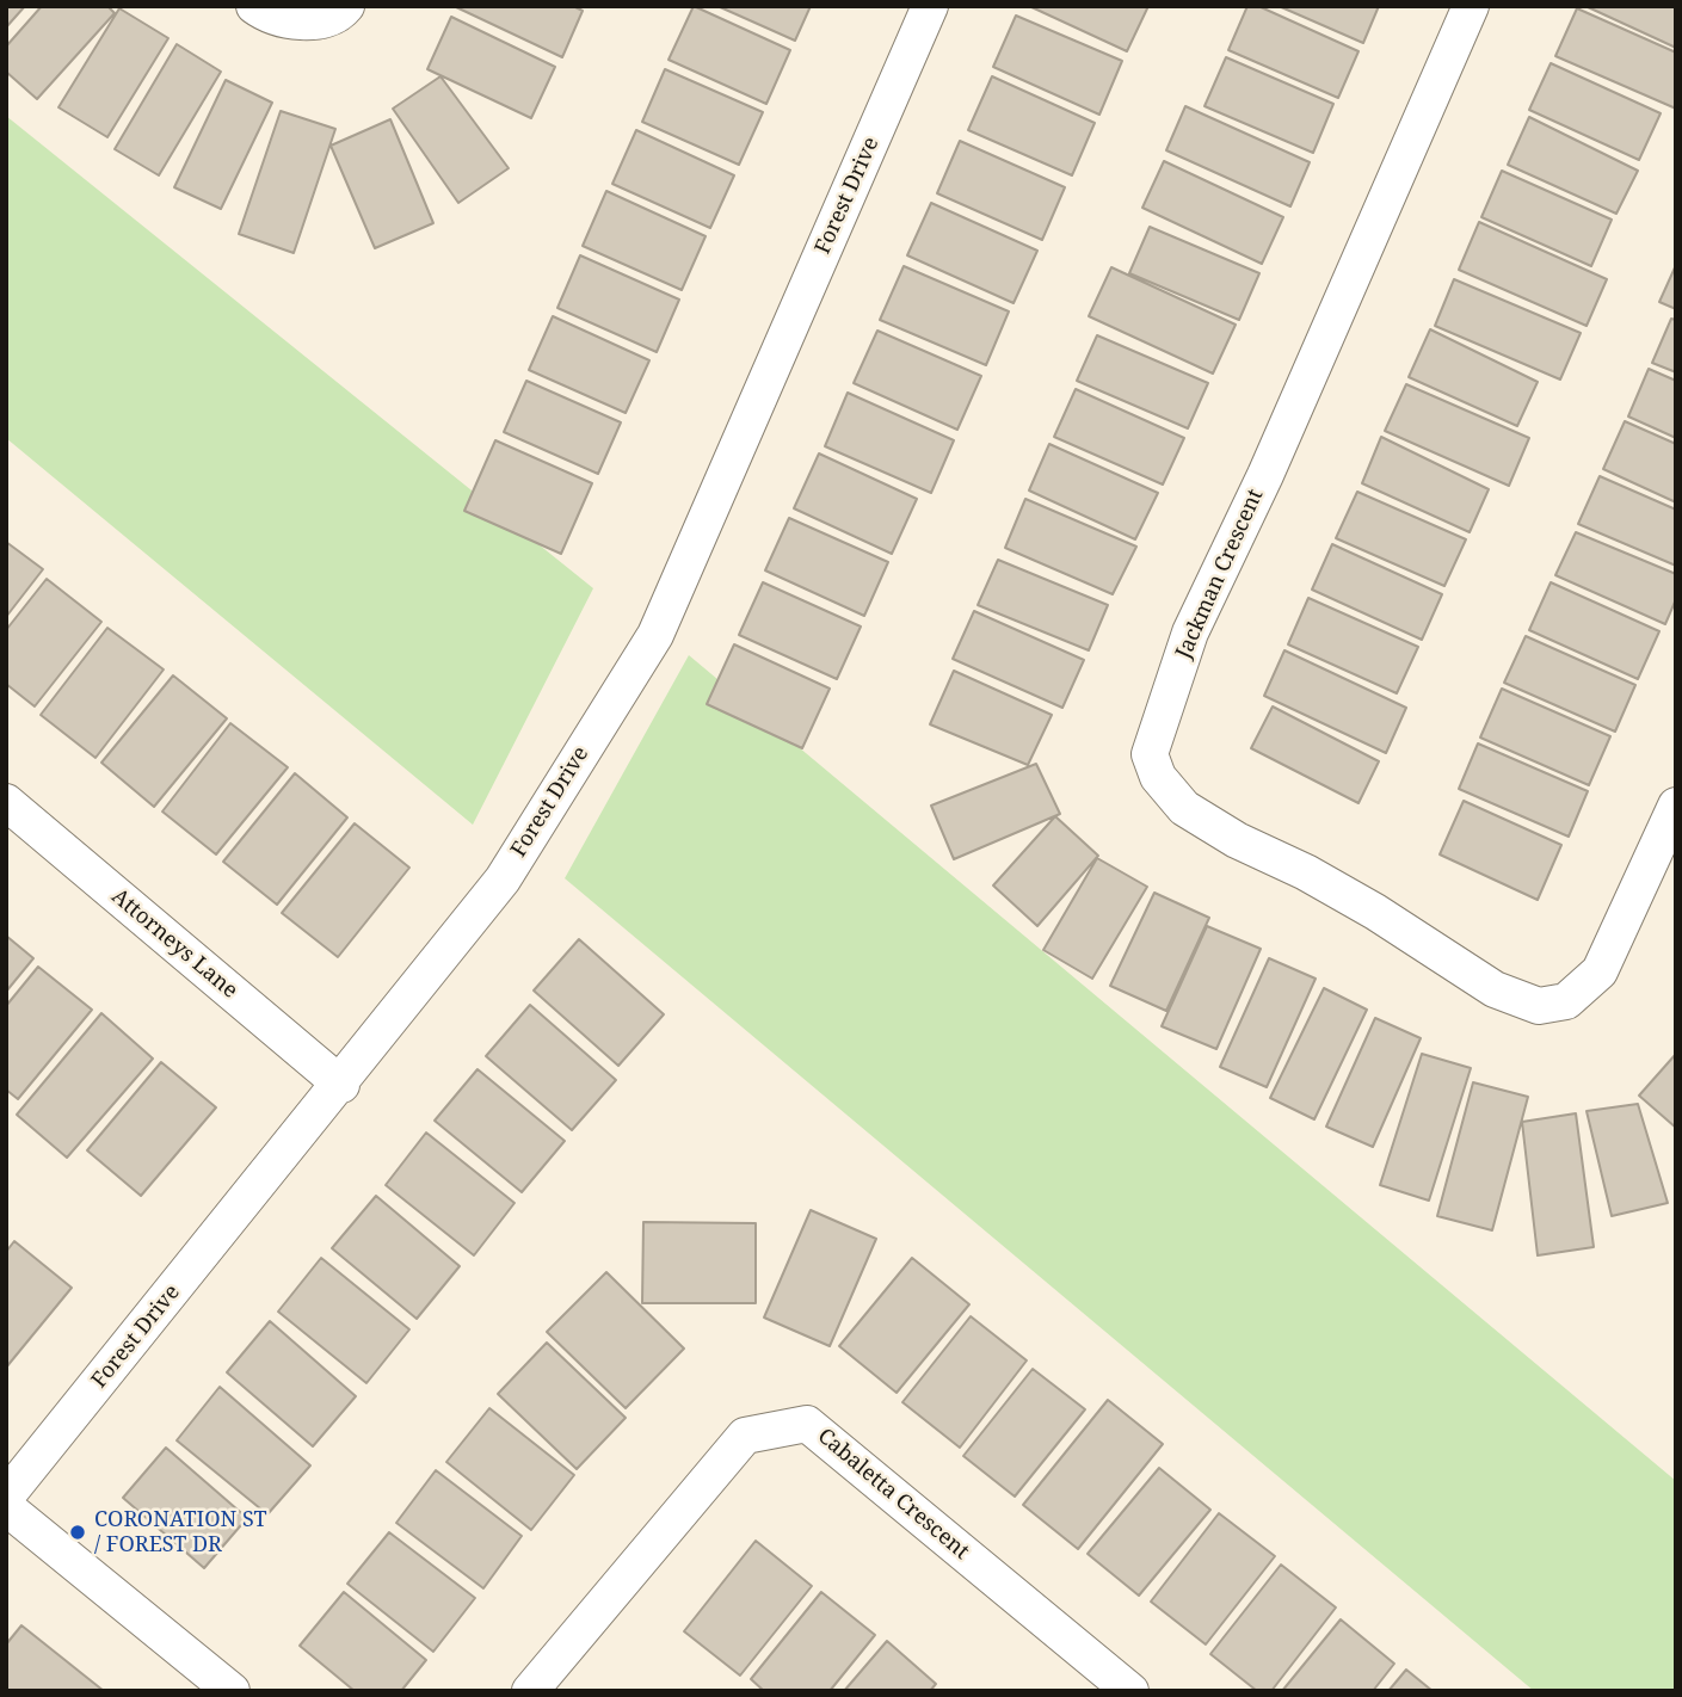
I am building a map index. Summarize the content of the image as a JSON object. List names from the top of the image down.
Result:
{
  "streets": {
    "street": [
      "Forest Drive",
      "Jackman Crescent",
      "Attorneys Lane",
      "Cabaletta Crescent"
    ]
  },
  "crossings": [
    ["Forest Drive", "Attorneys Lane"]
  ],
  "places": ["CORONATION ST / FOREST DR"]
}
